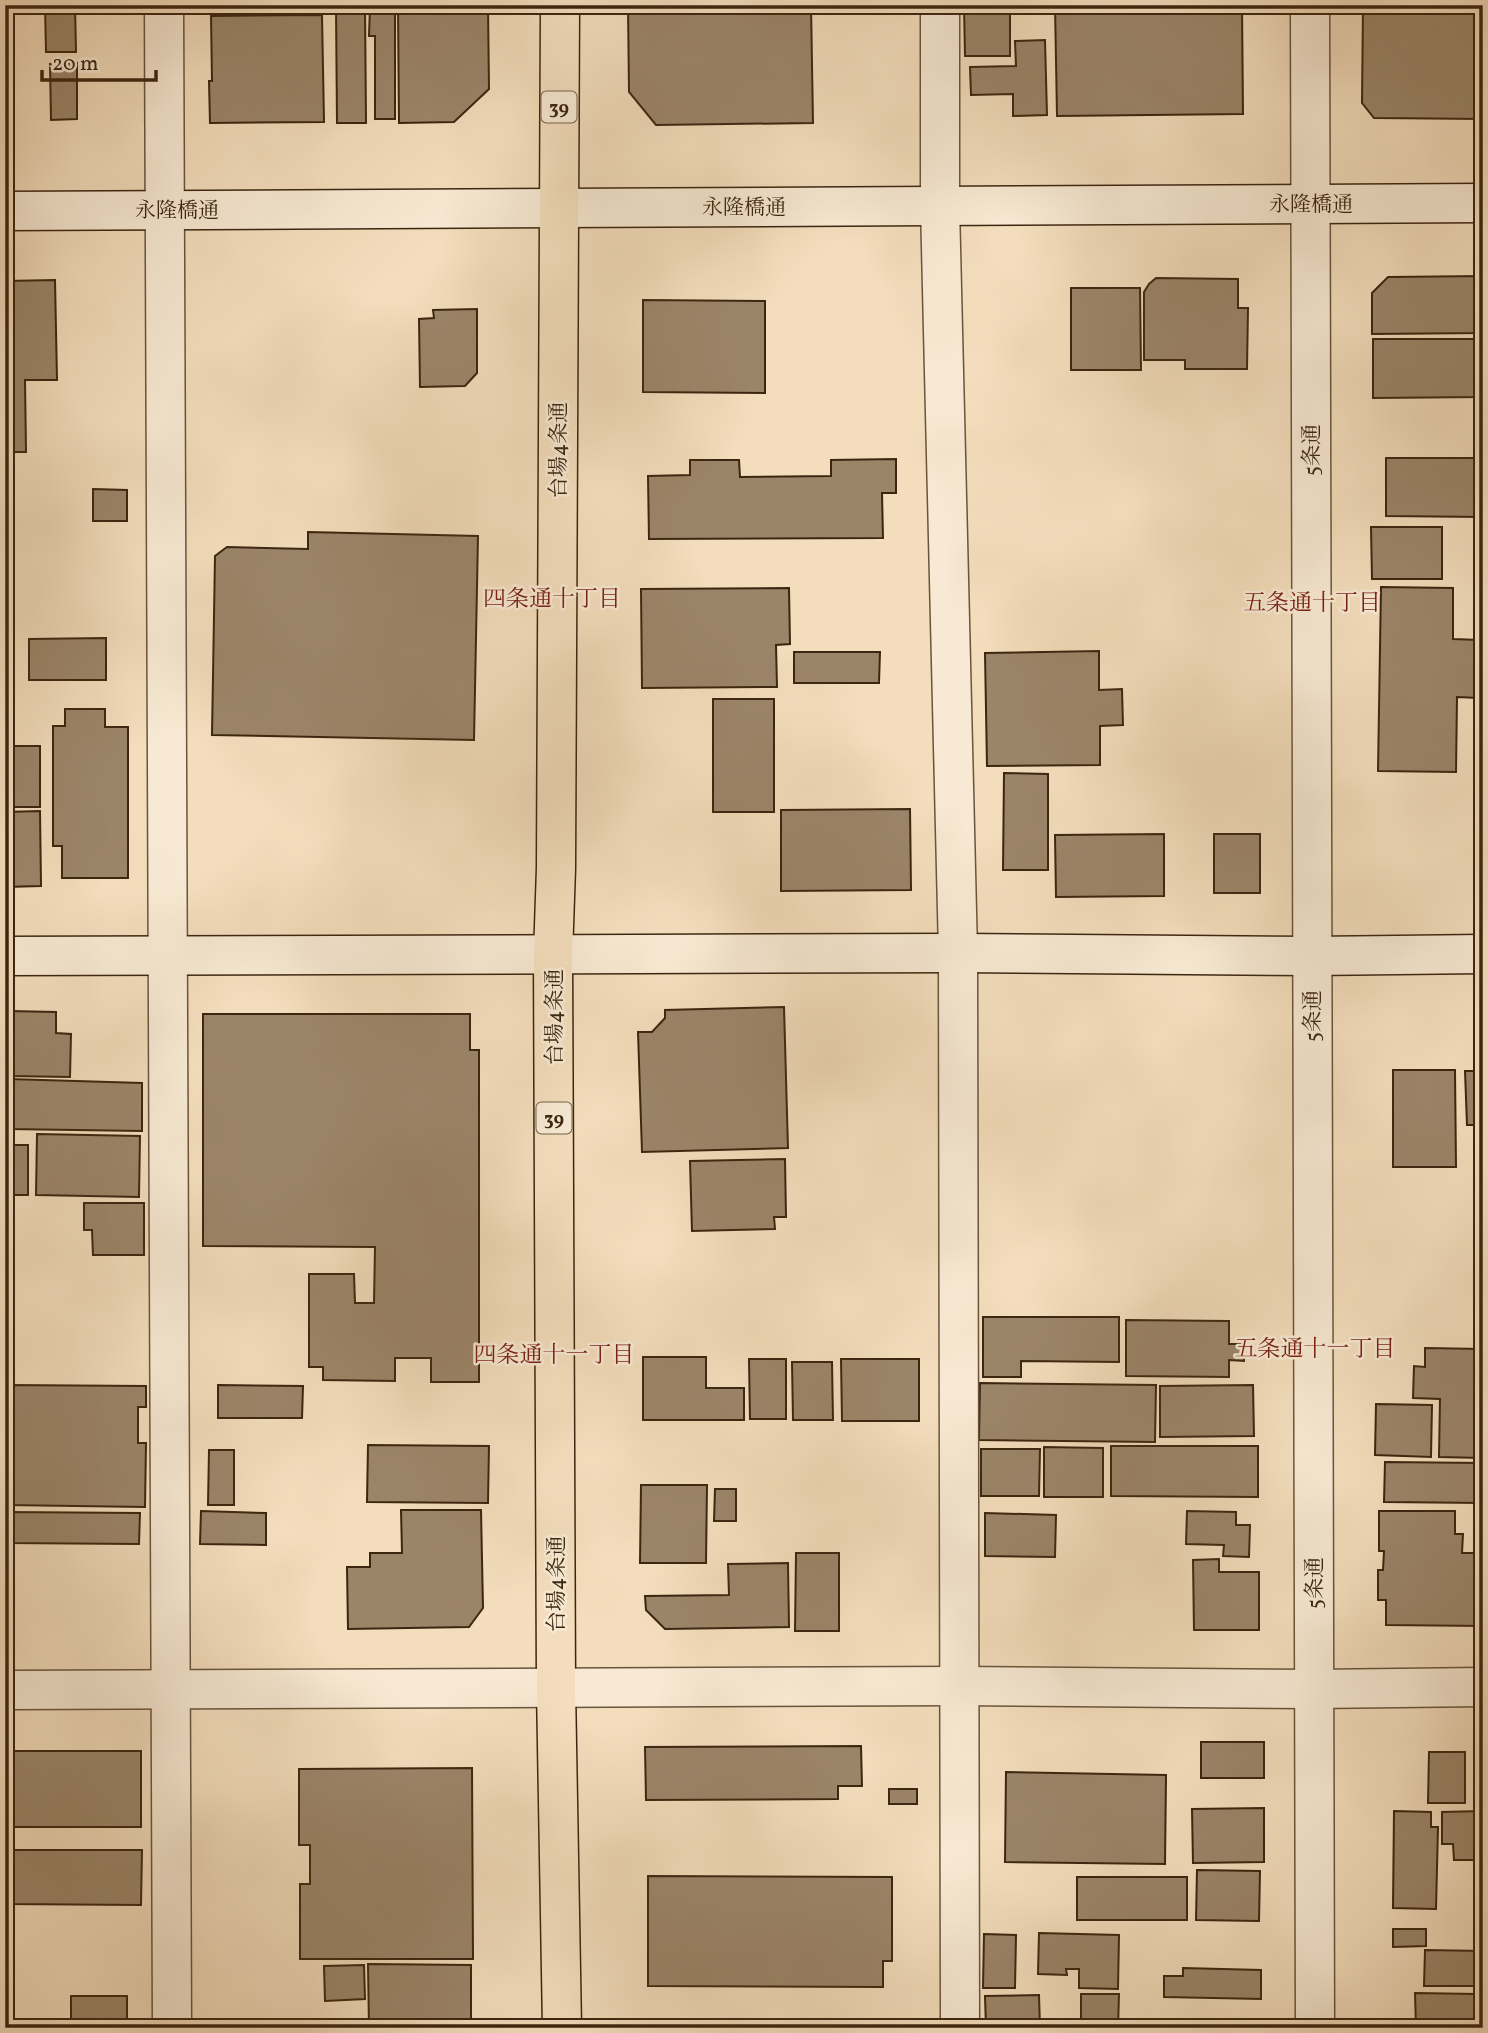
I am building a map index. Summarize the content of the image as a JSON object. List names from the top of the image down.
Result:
{
  "streets": {
    "highway": ["39", "台場4条通"],
    "street": ["永隆橋通", "5条通"]
  },
  "crossings": [
    ["永隆橋通", "台場4条通"],
    ["永隆橋通", "5条通"]
  ],
  "districts": [
    "四条通十丁目",
    "五条通十丁目",
    "五条通十一丁目",
    "四条通十一丁目"
  ],
  "scale_bar": "20 m"
}
